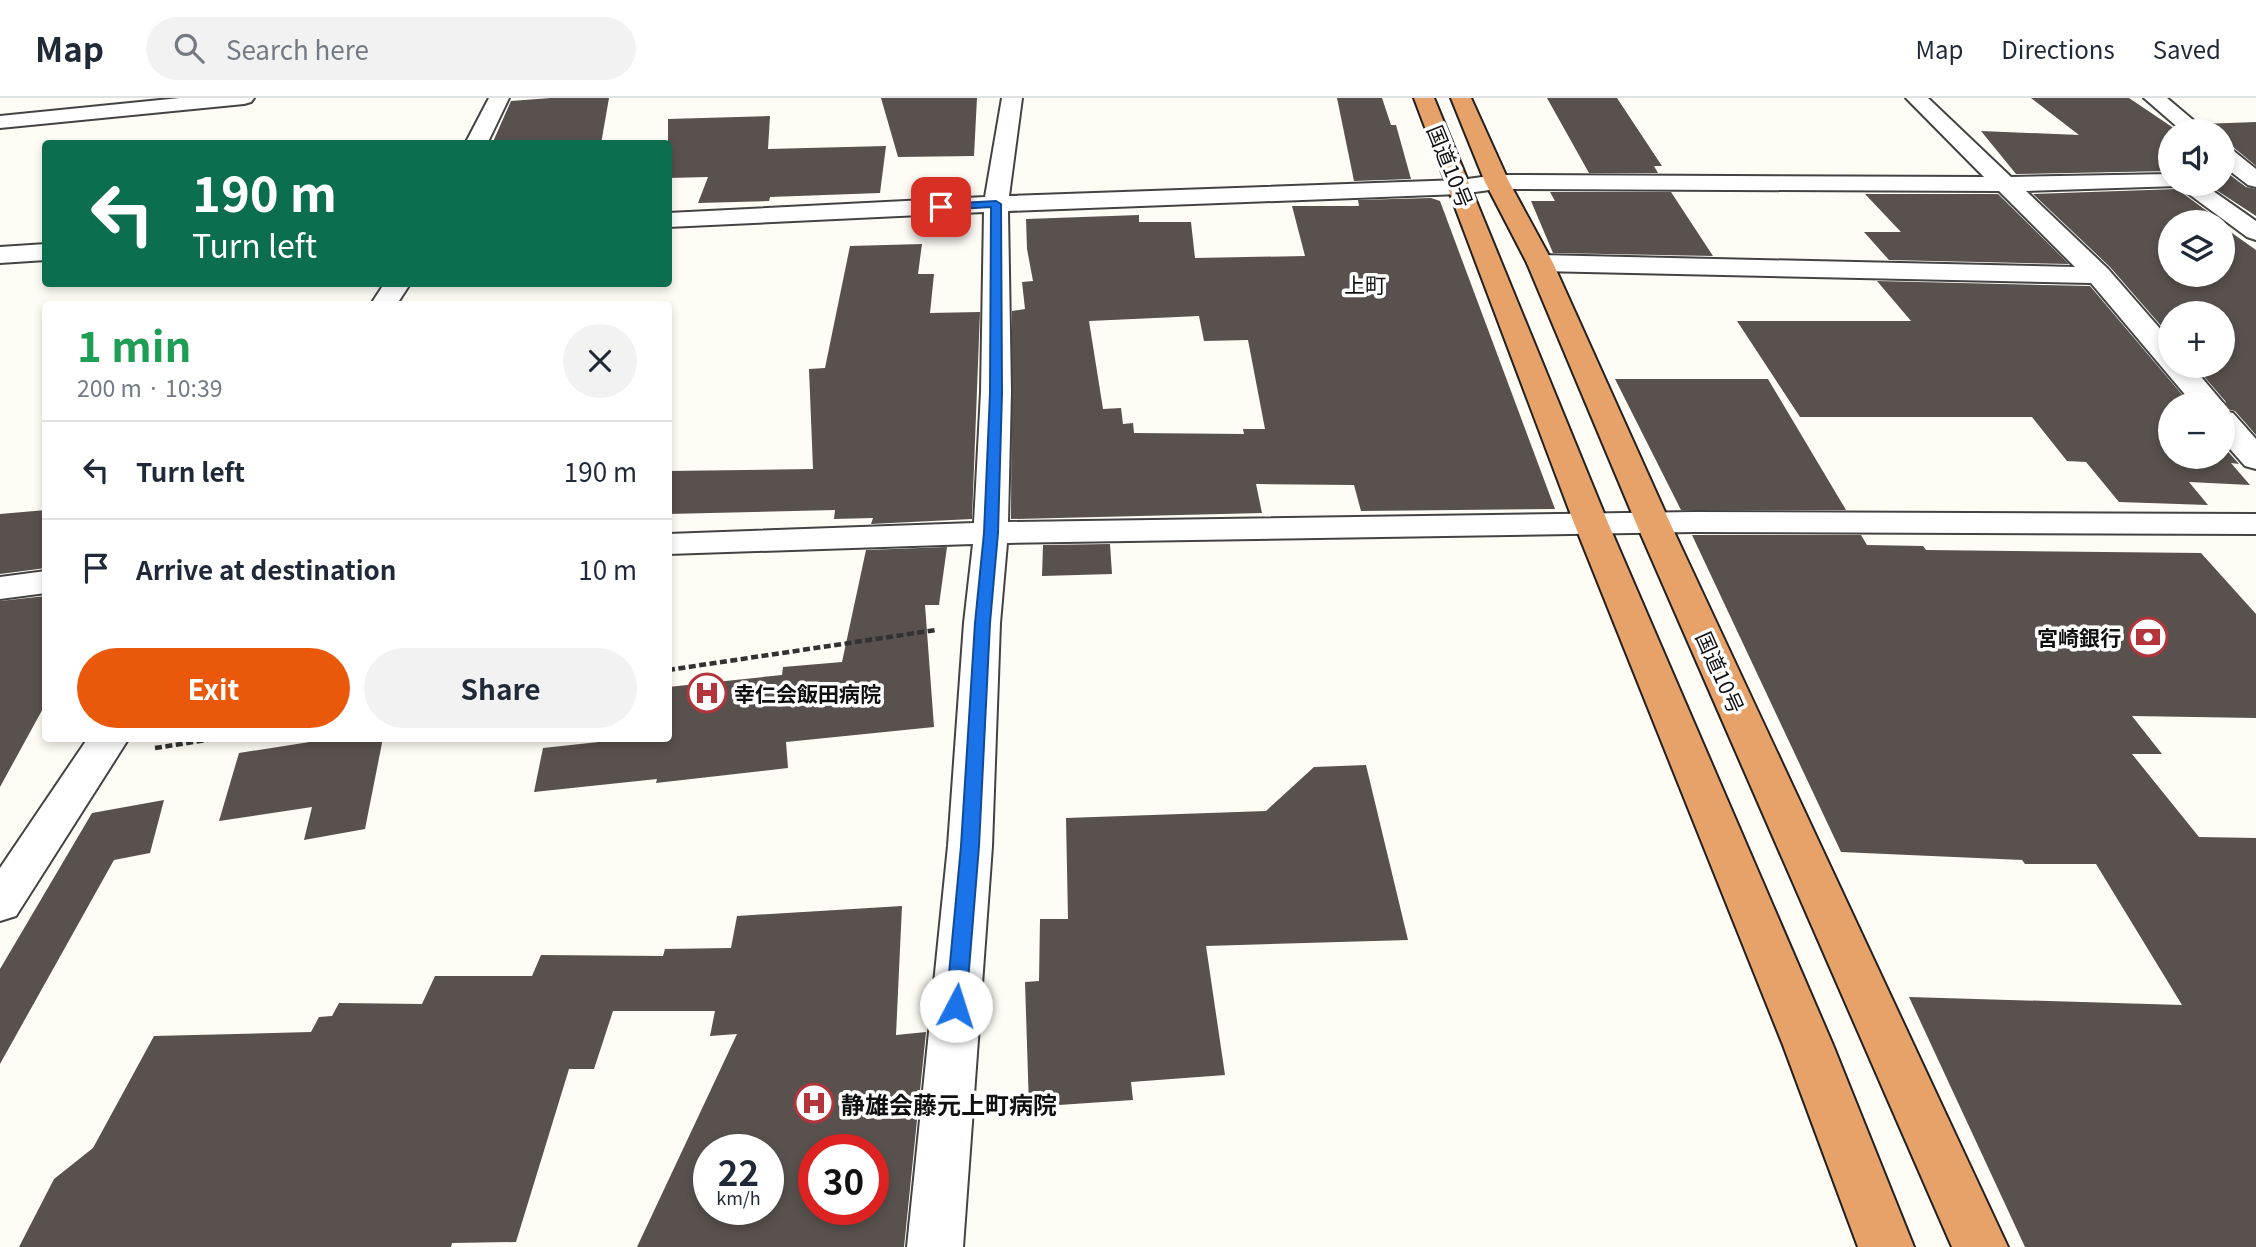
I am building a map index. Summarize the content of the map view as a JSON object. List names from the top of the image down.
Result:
{
  "streets": {
    "highway": ["国道10号"]
  },
  "districts": ["上町"],
  "places": {
    "bank": ["宮崎銀行"],
    "hospital": ["幸仁会飯田病院", "静雄会藤元上町病院"]
  },
  "page": {
    "header": "Map",
    "search": "Search here",
    "nav": ["Map", "Directions", "Saved"],
    "map_buttons": ["+", "−"],
    "turn": ["190 m", "Turn left"],
    "heading": ["1 min", "200 m · 10:39"],
    "list": [
      {
        "name": "Turn left",
        "value": "190 m"
      },
      {
        "name": "Arrive at destination",
        "value": "10 m"
      }
    ],
    "buttons": ["Exit", "Share"],
    "speed": "22 km/h",
    "limit": "30"
  }
}
